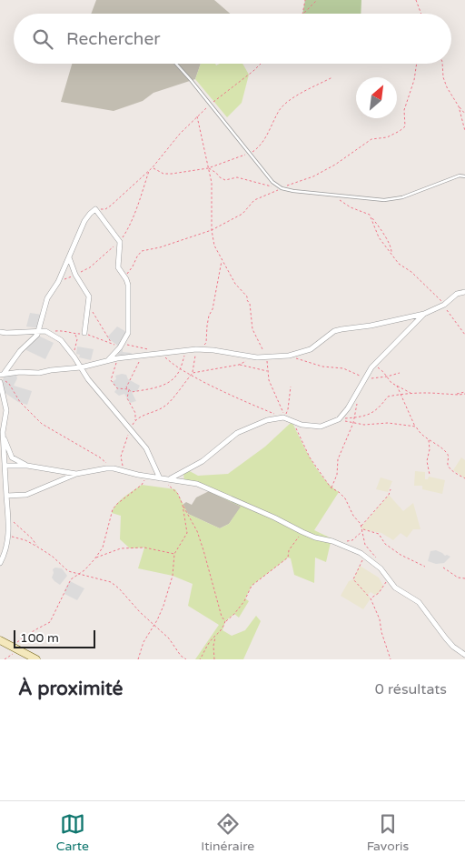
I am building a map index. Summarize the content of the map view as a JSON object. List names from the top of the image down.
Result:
{
  "scale_bar": "100 m",
  "north": "top right",
  "page": {
    "search": "Rechercher",
    "scale": "100 m",
    "heading": ["À proximité", "0 résultats"],
    "nav": ["Carte", "Itinéraire", "Favoris"]
  }
}
